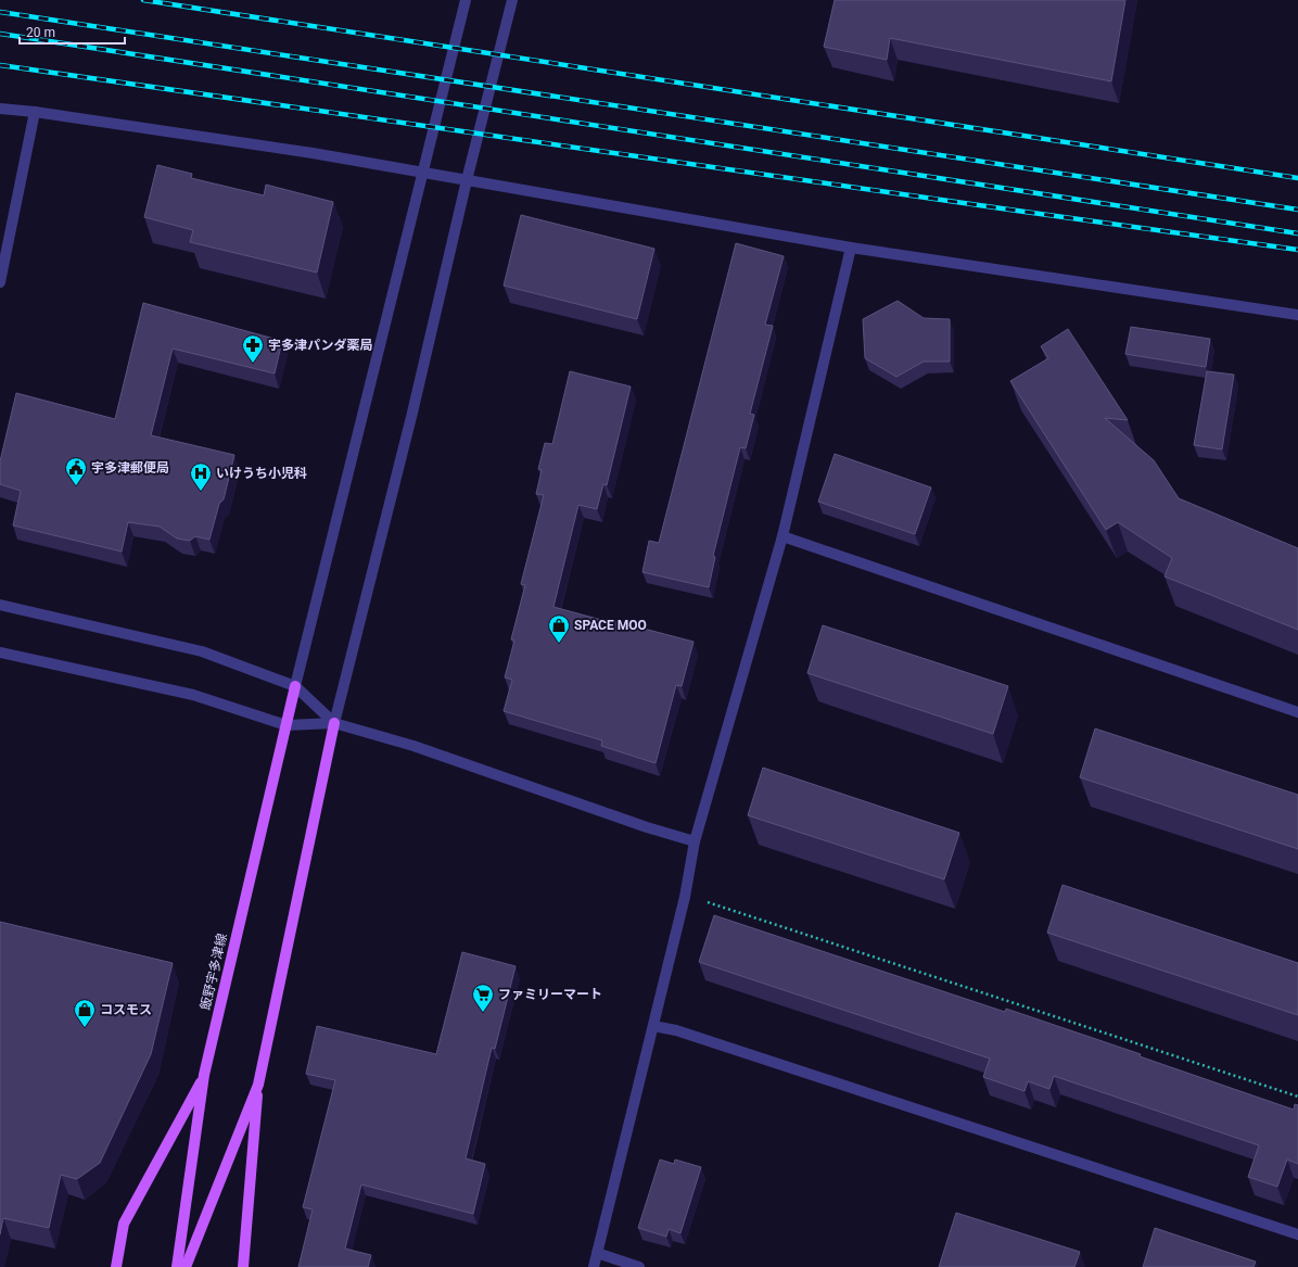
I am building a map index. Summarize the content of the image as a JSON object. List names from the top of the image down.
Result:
{
  "streets": {
    "main road": ["飯野宇多津線"]
  },
  "places": {
    "pharmacy": ["宇多津パンダ薬局"],
    "public building": ["宇多津郵便局"],
    "hospital": ["いけうち小児科"],
    "shop": ["SPACE MOO", "コスモス"],
    "supermarket": ["ファミリーマート"]
  },
  "scale_bar": "20 m"
}
